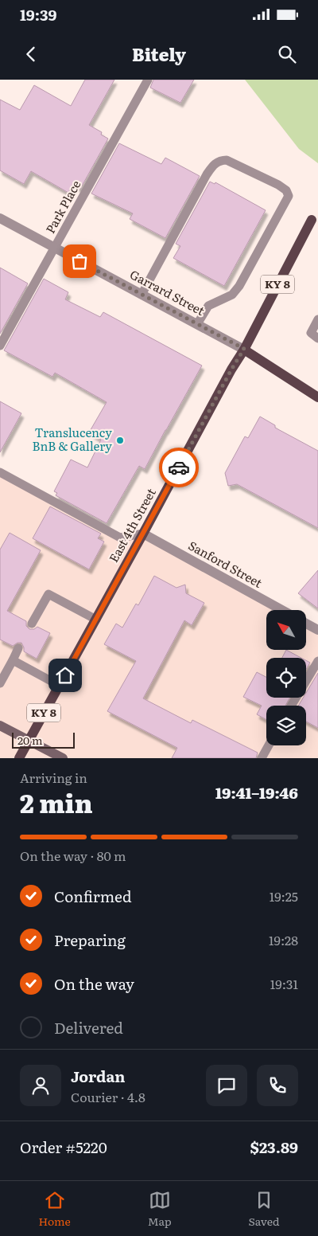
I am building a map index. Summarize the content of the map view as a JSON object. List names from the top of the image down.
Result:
{
  "streets": {
    "main road": ["KY 8", "Garrard Street", "East 4th Street"],
    "street": ["Sanford Street"],
    "lane": ["Park Place"]
  },
  "crossings": [
    ["Park Place", "Garrard Street"],
    ["Garrard Street", "East 4th Street"],
    ["East 4th Street", "Sanford Street"]
  ],
  "places": ["Translucency BnB & Gallery"],
  "scale_bar": "20 m",
  "north": "top left",
  "page": {
    "status": "19:39",
    "header": "Bitely",
    "scale": "20 m",
    "heading": ["2 min", "Arriving in", "19:41–19:46"],
    "panel": [
      "Jordan",
      "Courier · 4.8",
      "Order #5220",
      "$23.89"
    ],
    "bar": "On the way · 80 m",
    "list": [
      ["Confirmed", "19:25"],
      ["Preparing", "19:28"],
      ["On the way", "19:31"],
      "Delivered"
    ],
    "tabs": ["Home", "Map", "Saved"]
  }
}
